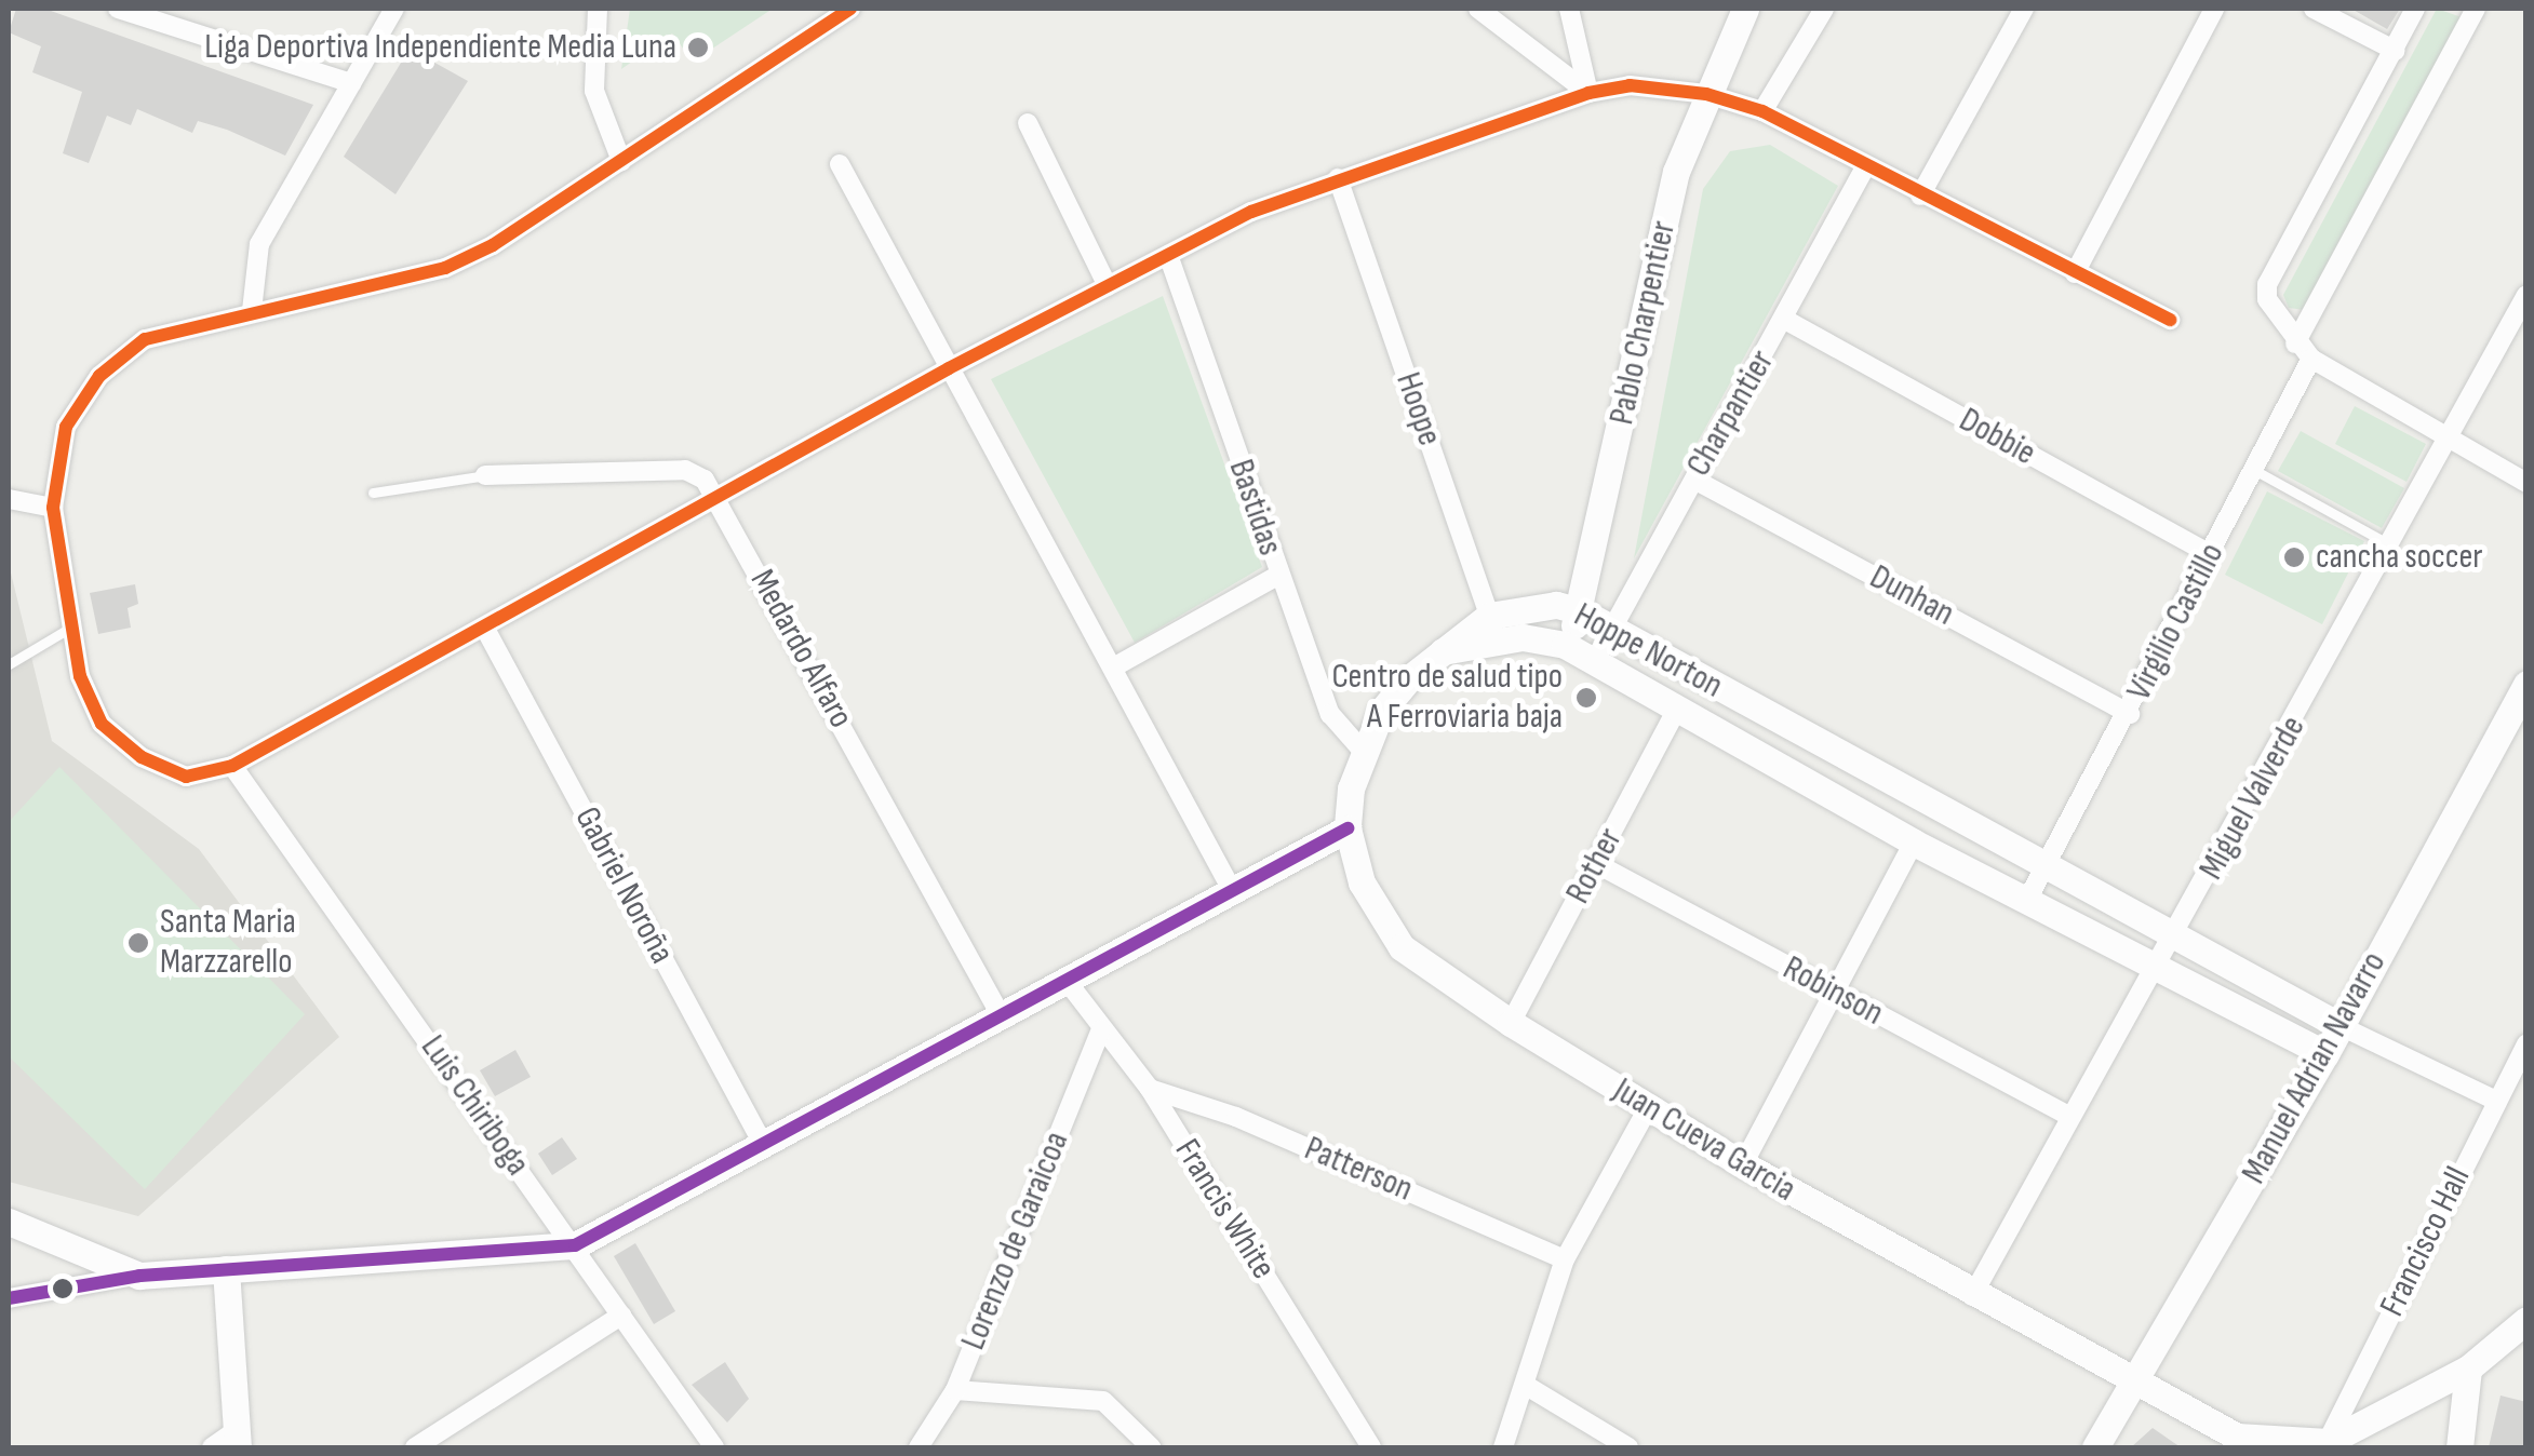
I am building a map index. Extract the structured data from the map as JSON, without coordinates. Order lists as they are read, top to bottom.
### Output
{
  "streets": {
    "street": [
      "Pablo Charpentier",
      "Hoope",
      "Charpantier",
      "Dobbie",
      "Bastidas",
      "Dunhan",
      "Virgilio Castillo",
      "Medardo Alfaro",
      "Hoppe Norton",
      "Miguel Valverde",
      "Rother",
      "Gabriel Noroña",
      "Robinson",
      "Manuel Adrian Navarro",
      "Luis Chiriboga",
      "Juan Cueva Garcia",
      "Patterson",
      "Francis White",
      "Lorenzo de Garaicoa",
      "Francisco Hall"
    ]
  },
  "crossings": [
    ["Pablo Charpentier", "Hoppe Norton"],
    ["Hoope", "Hoppe Norton"],
    ["Charpantier", "Dobbie"],
    ["Charpantier", "Dunhan"],
    ["Charpantier", "Hoppe Norton"],
    ["Dobbie", "Virgilio Castillo"],
    ["Bastidas", "Juan Cueva Garcia"],
    ["Dunhan", "Virgilio Castillo"],
    ["Virgilio Castillo", "Hoppe Norton"],
    ["Hoppe Norton", "Miguel Valverde"],
    ["Hoppe Norton", "Rother"],
    ["Hoppe Norton", "Manuel Adrian Navarro"],
    ["Hoppe Norton", "Juan Cueva Garcia"],
    ["Hoppe Norton", "Francisco Hall"],
    ["Miguel Valverde", "Robinson"],
    ["Miguel Valverde", "Juan Cueva Garcia"],
    ["Rother", "Robinson"],
    ["Rother", "Juan Cueva Garcia"],
    ["Manuel Adrian Navarro", "Juan Cueva Garcia"],
    ["Juan Cueva Garcia", "Francisco Hall"],
    ["Patterson", "Francis White"],
    ["Francis White", "Lorenzo de Garaicoa"]
  ],
  "places": [
    "Liga Deportiva Independiente Media Luna",
    "cancha soccer",
    "Centro de salud tipo A Ferroviaria baja",
    "Santa Maria Marzzarello"
  ]
}
